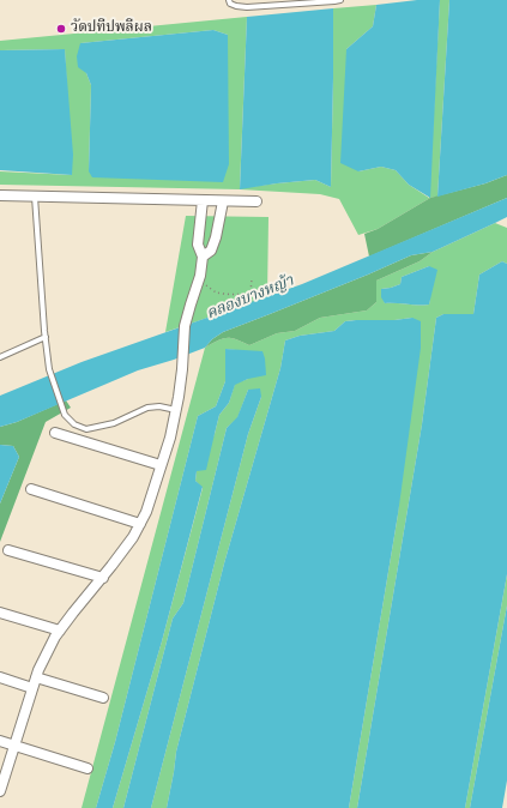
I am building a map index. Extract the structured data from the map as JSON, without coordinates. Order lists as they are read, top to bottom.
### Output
{
  "water": ["คลองบางหญ้า"],
  "places": ["วัดปทีปพลีผล"]
}
